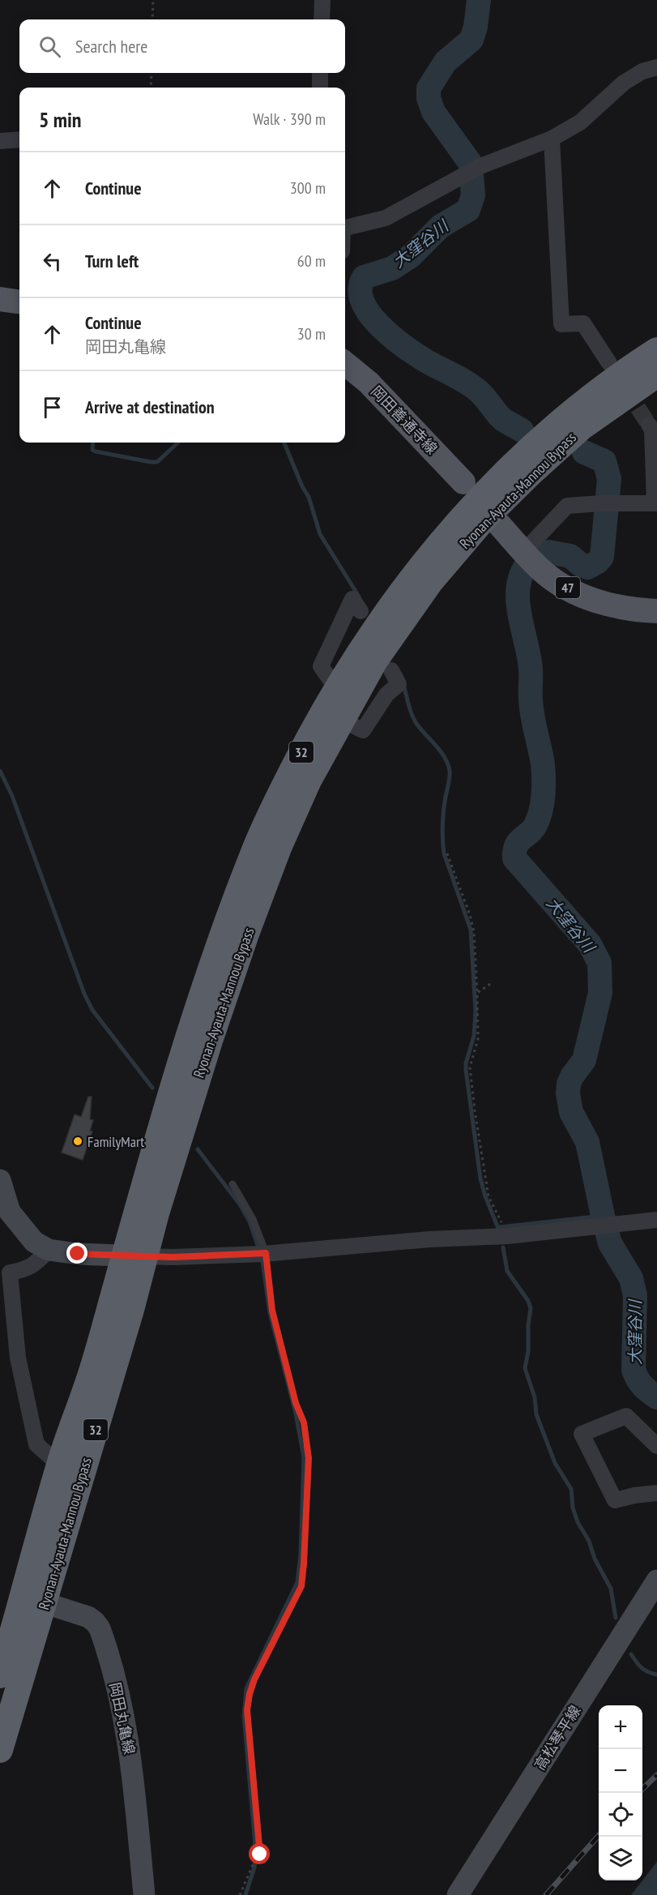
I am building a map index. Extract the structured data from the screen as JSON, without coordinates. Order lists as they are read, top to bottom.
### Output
{
  "streets": {
    "highway": ["Ryonan-Ayauta-Mannou Bypass", "32"],
    "main road": [
      "岡田善通寺線",
      "47",
      "岡田丸亀線",
      "高松琴平線"
    ]
  },
  "crossings": [
    ["Ryonan-Ayauta-Mannou Bypass", "岡田丸亀線"]
  ],
  "water": ["大窪谷川"],
  "places": ["FamilyMart"],
  "page": {
    "search": "Search here",
    "heading": ["5 min", "Walk · 390 m"],
    "list": [
      ["Continue", "300 m"],
      ["Turn left", "60 m"],
      ["Continue", "岡田丸亀線", "30 m"],
      "Arrive at destination"
    ],
    "map_buttons": ["+", "−"]
  }
}
